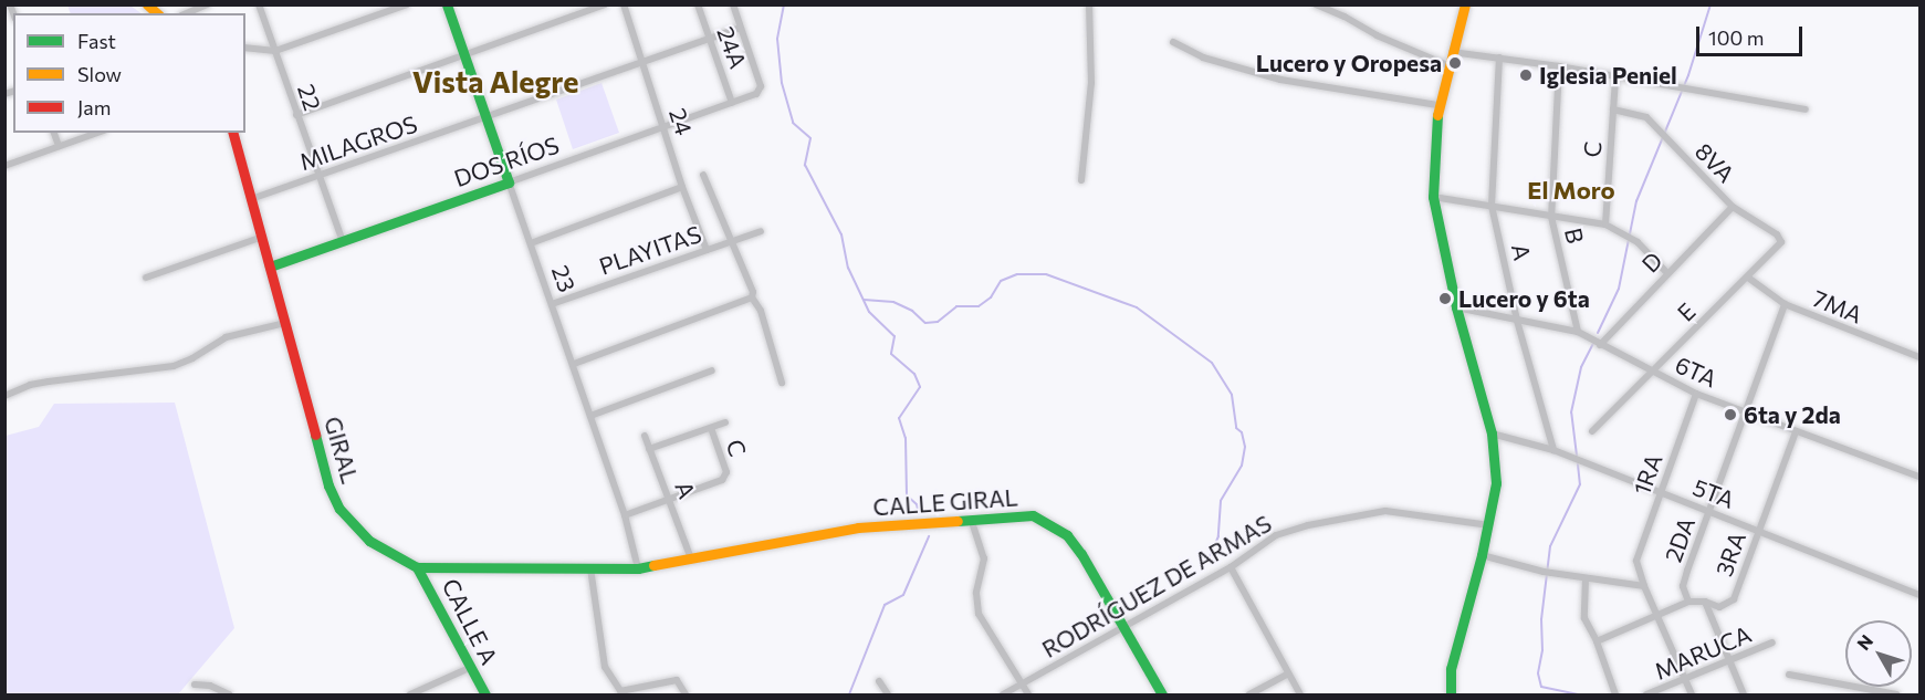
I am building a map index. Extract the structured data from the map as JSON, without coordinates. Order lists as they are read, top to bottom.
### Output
{
  "streets": {
    "street": [
      "24A",
      "22",
      "24",
      "MILAGROS",
      "C",
      "DOS RÍOS",
      "8VA",
      "B",
      "PLAYITAS",
      "A",
      "D",
      "23",
      "7MA",
      "E",
      "6TA",
      "GIRAL",
      "1RA",
      "5TA",
      "CALLE GIRAL",
      "2DA",
      "3RA",
      "RODRÍGUEZ DE ARMAS",
      "CALLE A",
      "MARUCA"
    ]
  },
  "crossings": [
    ["24A", "MILAGROS"],
    ["24A", "DOS RÍOS"],
    ["22", "MILAGROS"],
    ["22", "DOS RÍOS"],
    ["24", "MILAGROS"],
    ["24", "DOS RÍOS"],
    ["24", "PLAYITAS"],
    ["MILAGROS", "DOS RÍOS"],
    ["MILAGROS", "23"],
    ["MILAGROS", "GIRAL"],
    ["C", "8VA"],
    ["C", "A"],
    ["DOS RÍOS", "23"],
    ["DOS RÍOS", "GIRAL"],
    ["8VA", "D"],
    ["8VA", "E"],
    ["B", "6TA"],
    ["PLAYITAS", "23"],
    ["A", "6TA"],
    ["A", "5TA"],
    ["A", "CALLE GIRAL"],
    ["D", "6TA"],
    ["23", "GIRAL"],
    ["23", "CALLE GIRAL"],
    ["7MA", "E"],
    ["7MA", "2DA"],
    ["E", "6TA"],
    ["6TA", "1RA"],
    ["6TA", "2DA"],
    ["6TA", "3RA"],
    ["GIRAL", "CALLE GIRAL"],
    ["GIRAL", "CALLE A"],
    ["1RA", "5TA"],
    ["5TA", "2DA"],
    ["5TA", "3RA"],
    ["CALLE GIRAL", "RODRÍGUEZ DE ARMAS"]
  ],
  "districts": ["Vista Alegre", "El Moro"],
  "places": [
    "Lucero y Oropesa",
    "Iglesia Peniel",
    "Lucero y 6ta",
    "6ta y 2da"
  ],
  "legend": ["Fast", "Slow", "Jam"],
  "scale_bar": "100 m",
  "north": "top left"
}
